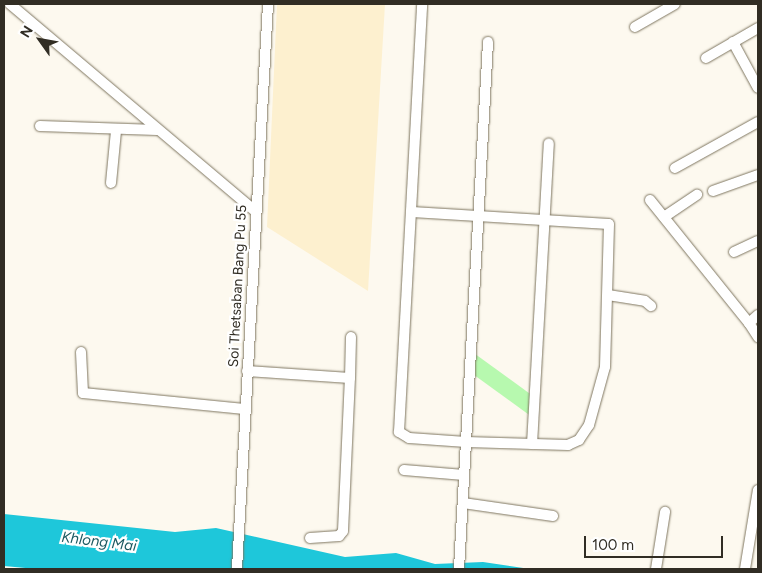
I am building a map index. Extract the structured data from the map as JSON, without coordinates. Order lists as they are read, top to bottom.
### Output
{
  "streets": {
    "street": ["Soi Thetsaban Bang Pu 55"]
  },
  "water": ["Khlong Mai"],
  "scale_bar": "100 m",
  "north": "top left"
}
